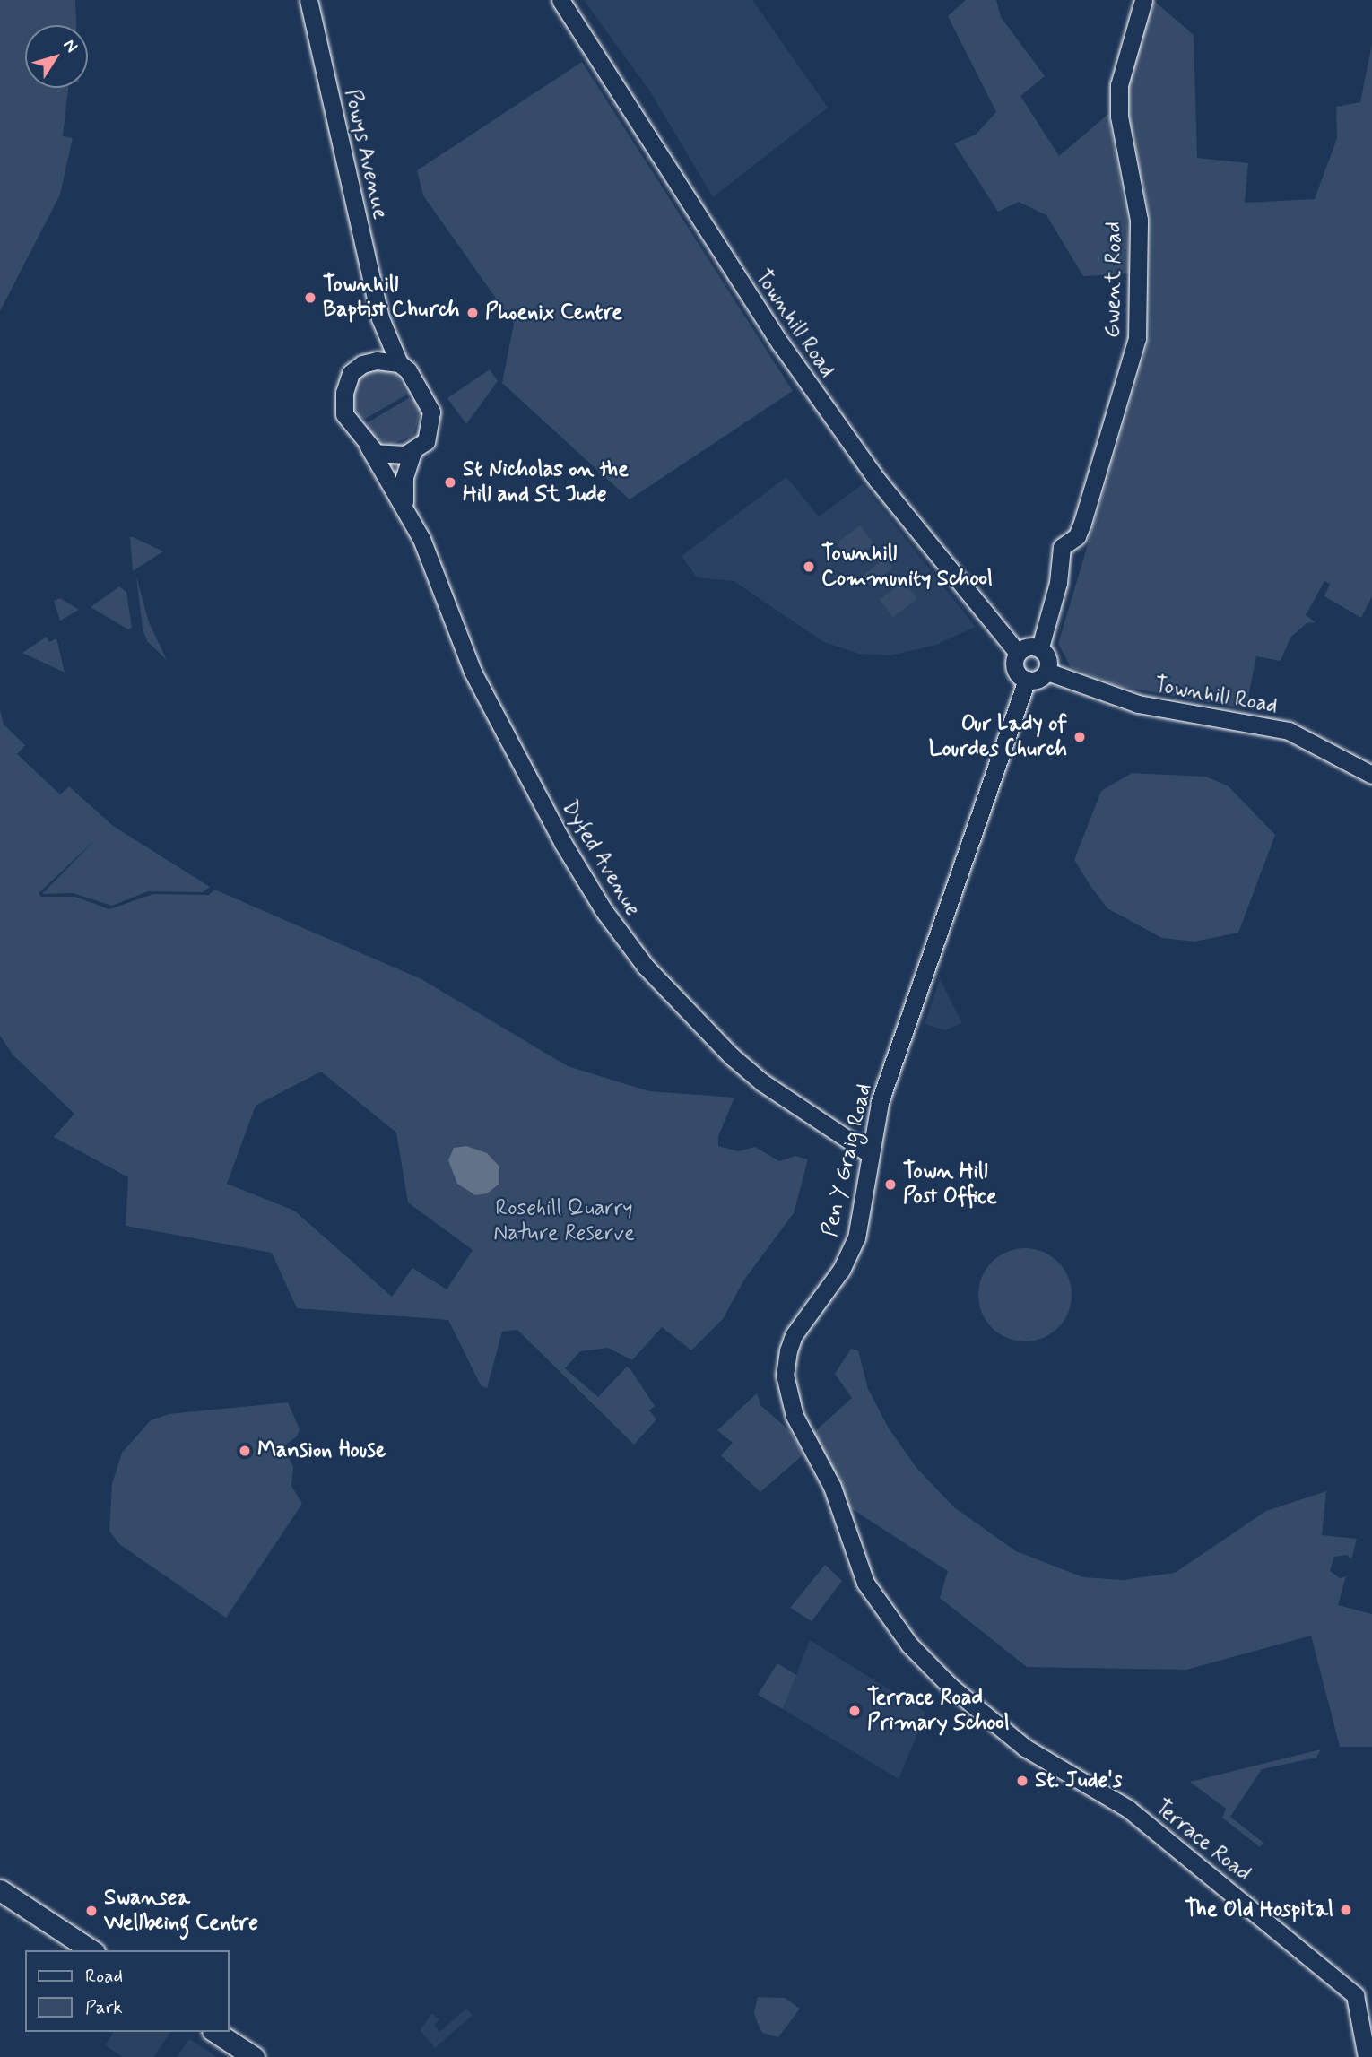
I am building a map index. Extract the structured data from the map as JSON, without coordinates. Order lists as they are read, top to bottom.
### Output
{
  "streets": {
    "street": [
      "Powys Avenue",
      "Gwent Road",
      "Townhill Road",
      "Dyfed Avenue",
      "Pen Y Graig Road",
      "Terrace Road"
    ]
  },
  "crossings": [
    ["Powys Avenue", "Dyfed Avenue"],
    ["Gwent Road", "Townhill Road"],
    ["Gwent Road", "Pen Y Graig Road"],
    ["Townhill Road", "Pen Y Graig Road"],
    ["Dyfed Avenue", "Pen Y Graig Road"],
    ["Pen Y Graig Road", "Terrace Road"]
  ],
  "parks": ["Rosehill Quarry Nature Reserve"],
  "places": [
    "Townhill Baptist Church",
    "Phoenix Centre",
    "St Nicholas on the Hill and St Jude",
    "Townhill Community School",
    "Our Lady of Lourdes Church",
    "Town Hill Post Office",
    "Mansion House",
    "Terrace Road Primary School",
    "St. Jude's",
    "The Old Hospital",
    "Swansea Wellbeing Centre"
  ],
  "legend": ["Road", "Park"],
  "north": "top right"
}
